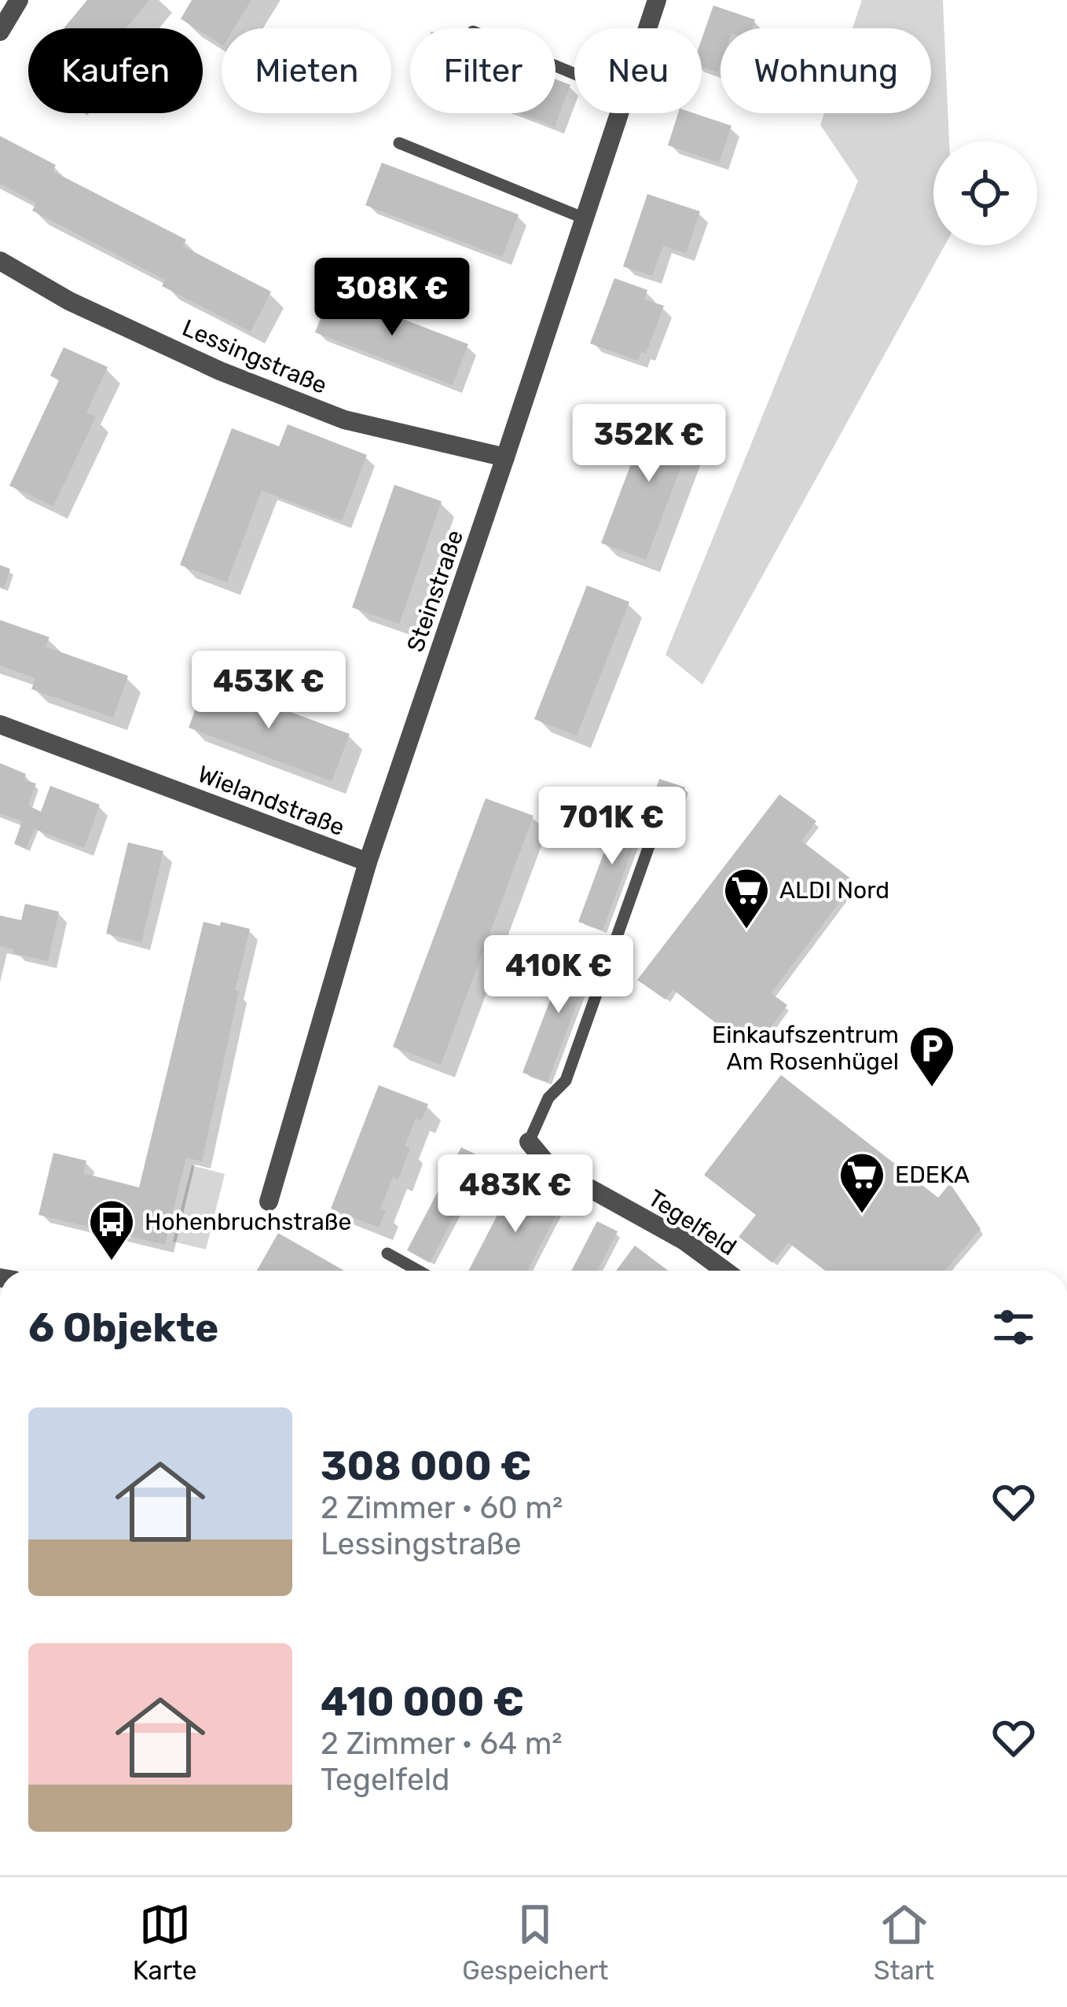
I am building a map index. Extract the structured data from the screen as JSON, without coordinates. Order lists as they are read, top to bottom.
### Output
{
  "streets": {
    "street": [
      "Lessingstraße",
      "Steinstraße",
      "Wielandstraße",
      "Tegelfeld"
    ]
  },
  "crossings": [
    ["Lessingstraße", "Steinstraße"],
    ["Steinstraße", "Wielandstraße"]
  ],
  "places": {
    "supermarket": ["ALDI Nord", "EDEKA"],
    "parking": ["Einkaufszentrum Am Rosenhügel"],
    "bus stop": ["Hohenbruchstraße"]
  },
  "page": {
    "chip": [
      "Kaufen",
      "Mieten",
      "Filter",
      "Neu",
      "Wohnung"
    ],
    "price": [
      "308K €",
      "352K €",
      "453K €",
      "701K €",
      "410K €",
      "483K €"
    ],
    "heading": "6 Objekte",
    "list": [
      {
        "name": "308 000 €",
        "note": "2 Zimmer · 60 m² · Lessingstraße"
      },
      {
        "name": "410 000 €",
        "note": "2 Zimmer · 64 m² · Tegelfeld"
      }
    ],
    "tabs": ["Karte", "Gespeichert", "Start"]
  }
}
